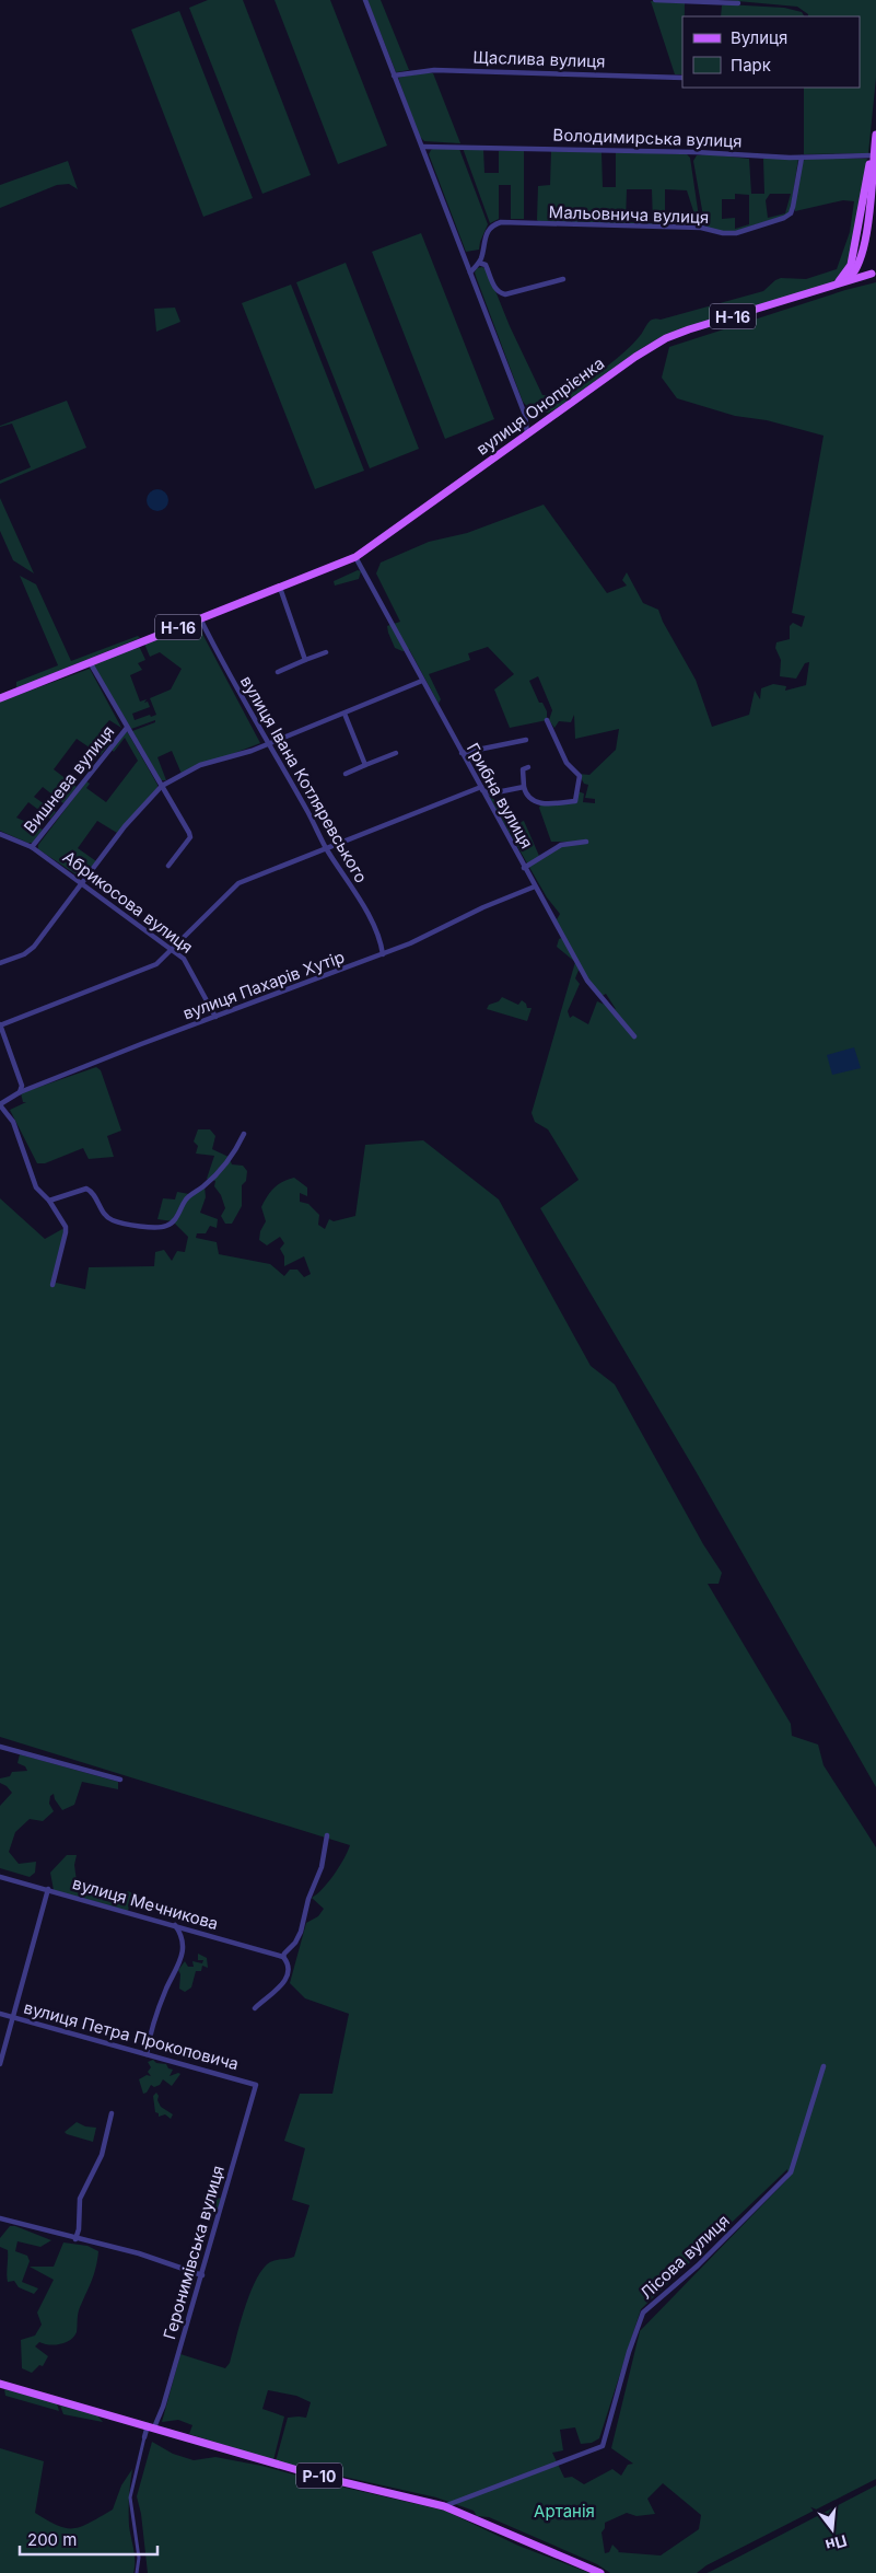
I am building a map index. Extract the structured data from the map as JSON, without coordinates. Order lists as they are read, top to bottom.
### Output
{
  "streets": {
    "main road": ["Н-16", "вулиця Онопрієнка", "Р-10"],
    "street": [
      "Щаслива вулиця",
      "Володимирська вулиця",
      "Мальовнича вулиця",
      "Вишнева вулиця",
      "вулиця Івана Котляревського",
      "Грибна вулиця",
      "Абрикосова вулиця",
      "вулиця Пахарів Хутір",
      "вулиця Мечникова",
      "вулиця Петра Прокоповича",
      "Геронимівська вулиця",
      "Лісова вулиця"
    ]
  },
  "crossings": [
    ["Володимирська вулиця", "Мальовнича вулиця"],
    ["Володимирська вулиця", "Н-16"],
    ["Н-16", "вулиця Онопрієнка"],
    ["вулиця Онопрієнка", "Вишнева вулиця"],
    ["вулиця Онопрієнка", "вулиця Івана Котляревського"],
    ["вулиця Онопрієнка", "Грибна вулиця"],
    ["Вишнева вулиця", "Абрикосова вулиця"],
    ["вулиця Івана Котляревського", "вулиця Пахарів Хутір"],
    ["Грибна вулиця", "вулиця Пахарів Хутір"],
    ["Абрикосова вулиця", "вулиця Пахарів Хутір"],
    ["вулиця Петра Прокоповича", "Геронимівська вулиця"],
    ["Геронимівська вулиця", "Р-10"],
    ["Лісова вулиця", "Р-10"]
  ],
  "parks": ["Артанія"],
  "legend": ["Вулиця", "Парк"],
  "scale_bar": "200 m",
  "north": "bottom"
}
